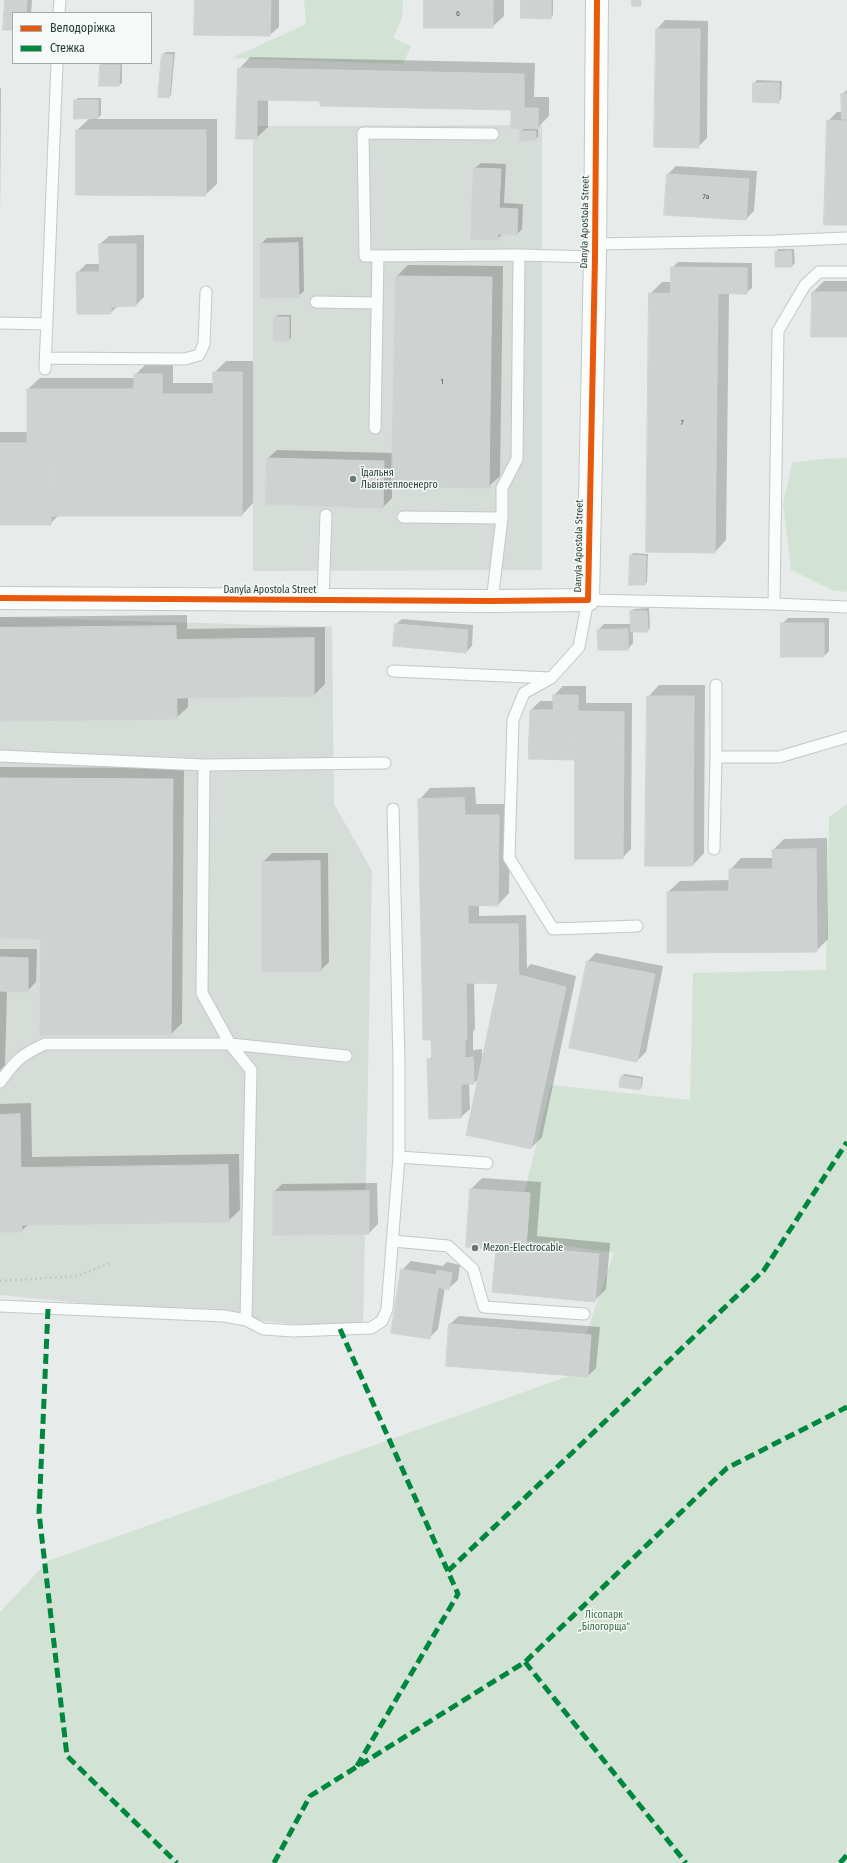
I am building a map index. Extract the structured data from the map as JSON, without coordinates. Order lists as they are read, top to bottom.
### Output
{
  "streets": {
    "street": ["Danyla Apostola Street"]
  },
  "parks": ["Лісопарк „Білогорща“"],
  "places": ["Їдальня Львівтеплоенерго", "Mezon-Electrocable"],
  "house_numbers": [
    "6",
    "7а",
    "1",
    "7"
  ],
  "legend": ["Велодоріжка", "Стежка"]
}
